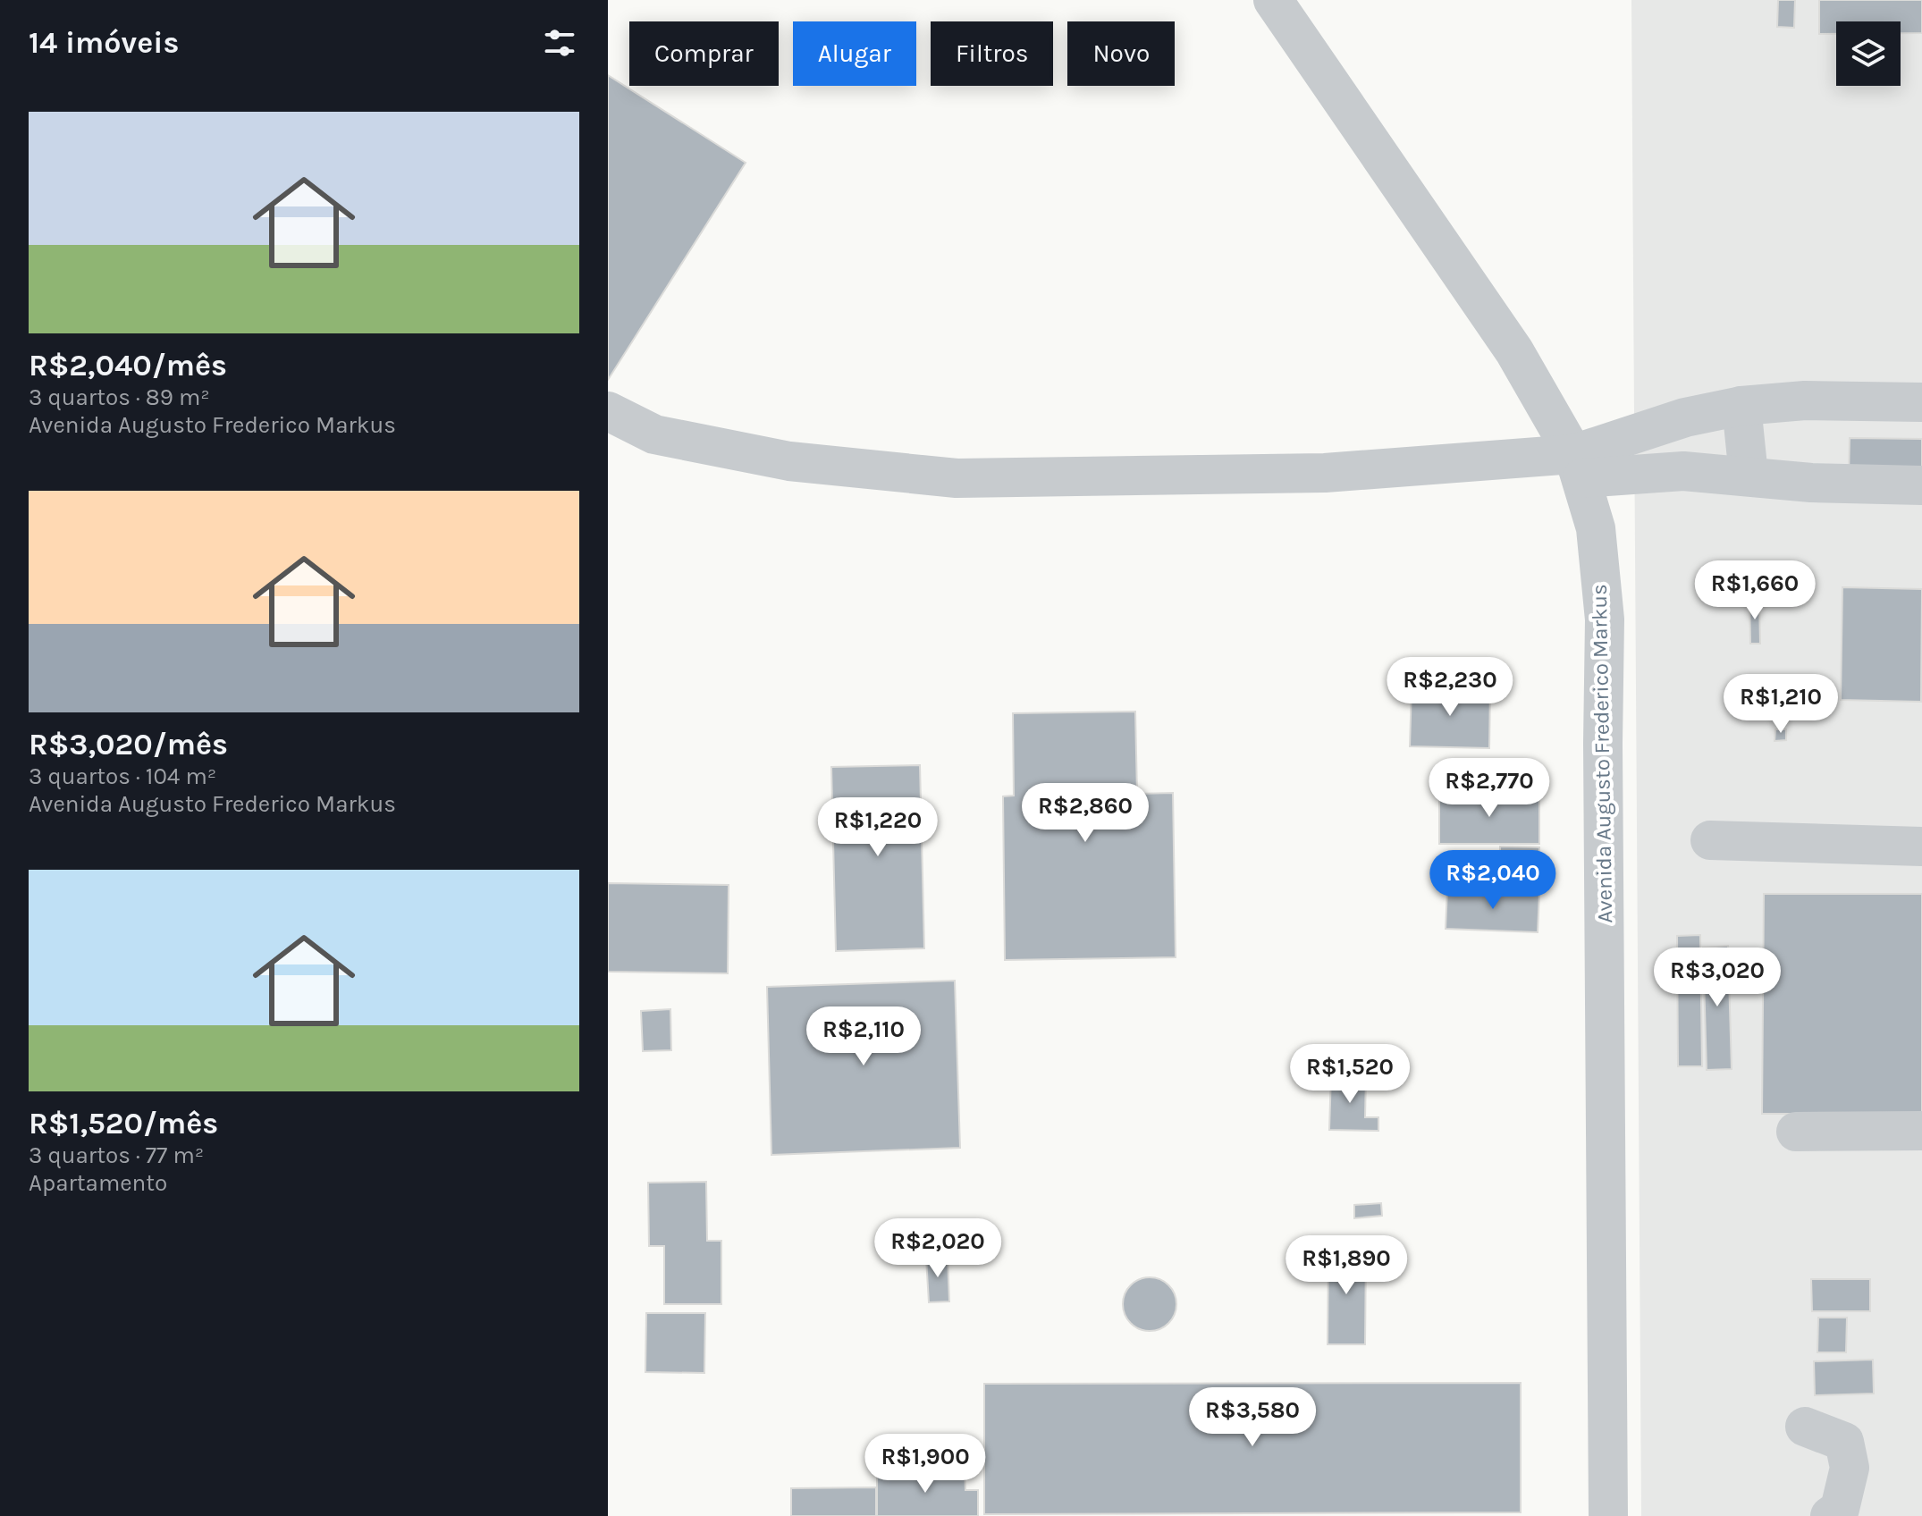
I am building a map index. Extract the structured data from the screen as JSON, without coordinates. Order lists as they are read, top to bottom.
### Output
{
  "streets": {
    "street": ["Avenida Augusto Frederico Markus"]
  },
  "page": {
    "heading": "14 imóveis",
    "chip": [
      "Comprar",
      "Alugar",
      "Filtros",
      "Novo"
    ],
    "list": [
      {
        "name": "R$2,040/mês",
        "note": "3 quartos · 89 m² · Avenida Augusto Frederico Markus"
      },
      {
        "name": "R$3,020/mês",
        "note": "3 quartos · 104 m² · Avenida Augusto Frederico Markus"
      },
      {
        "name": "R$1,520/mês",
        "note": "3 quartos · 77 m² · Apartamento"
      }
    ],
    "price": [
      "R$1,660",
      "R$2,230",
      "R$1,210",
      "R$2,770",
      "R$2,860",
      "R$1,220",
      "R$2,040",
      "R$3,020",
      "R$2,110",
      "R$1,520",
      "R$2,020",
      "R$1,890",
      "R$3,580",
      "R$1,900"
    ]
  }
}
